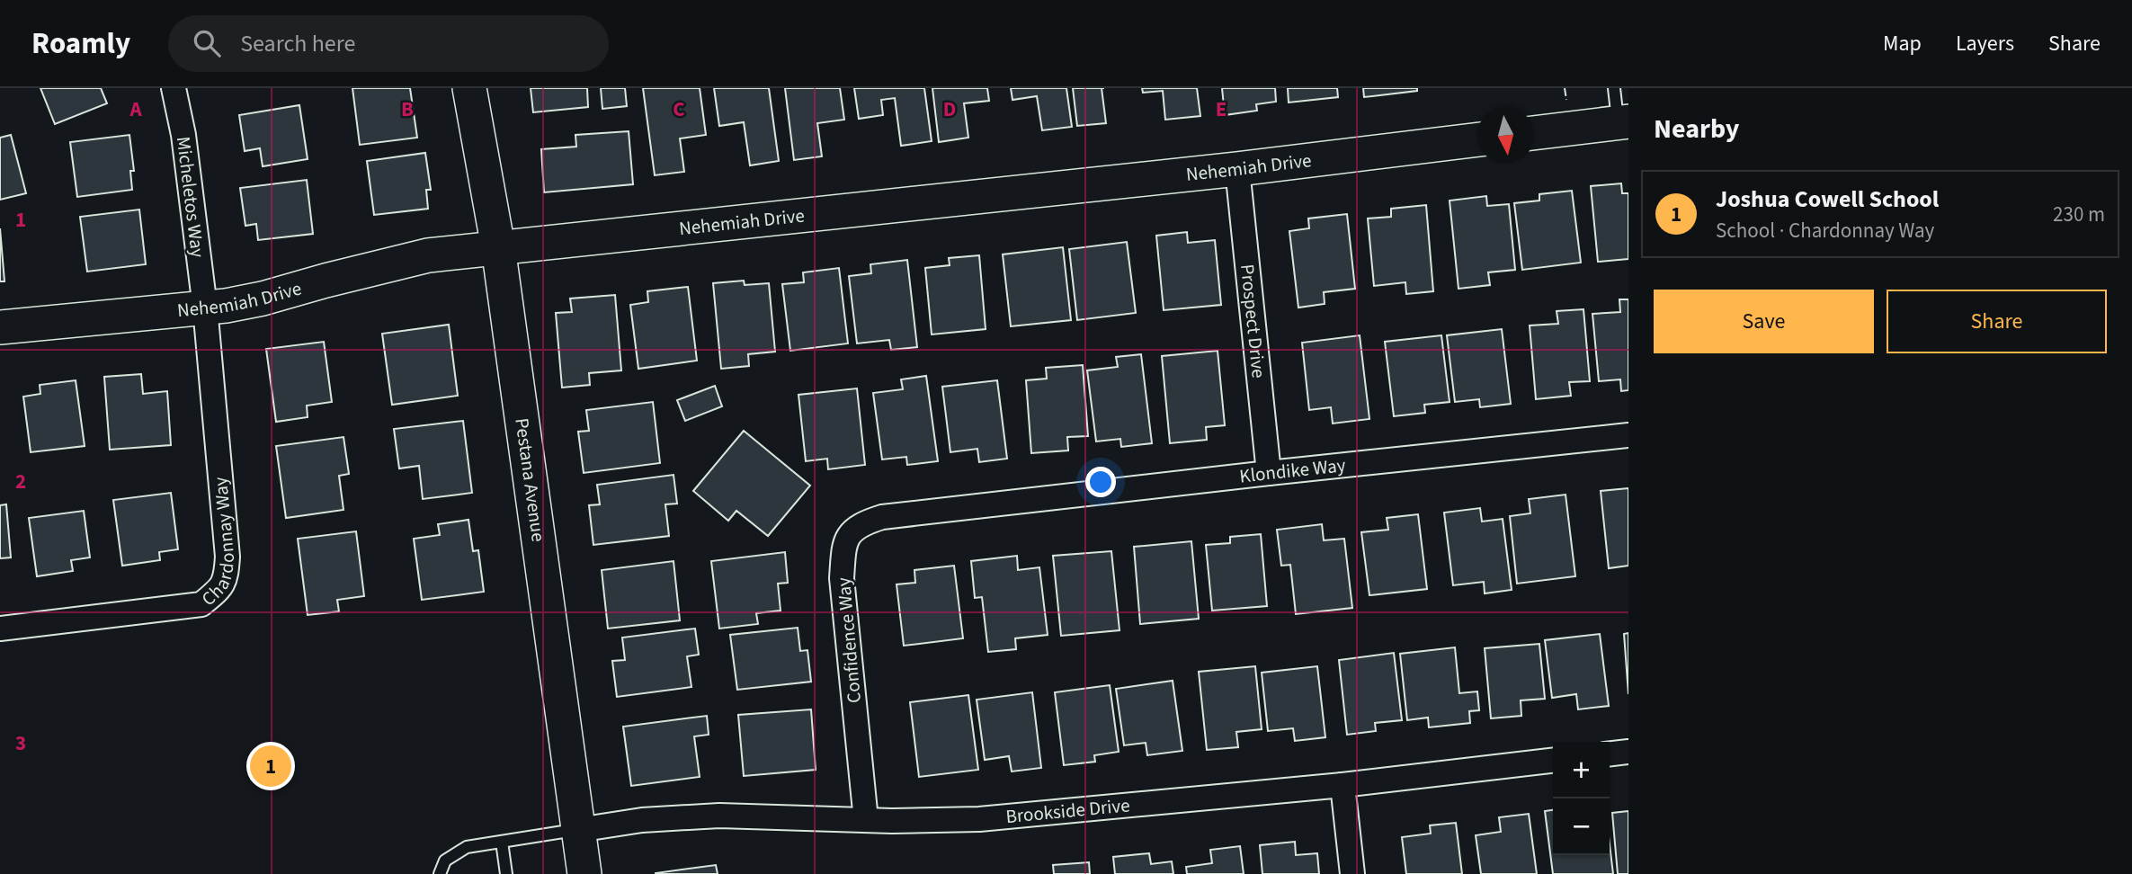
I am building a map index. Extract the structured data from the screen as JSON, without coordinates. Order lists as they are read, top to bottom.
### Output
{
  "streets": {
    "street": [
      "Nehemiah Drive",
      "Micheletos Way",
      "Prospect Drive",
      "Klondike Way",
      "Pestana Avenue",
      "Chardonnay Way",
      "Confidence Way",
      "Brookside Drive"
    ]
  },
  "crossings": [
    ["Nehemiah Drive", "Micheletos Way"],
    ["Nehemiah Drive", "Prospect Drive"],
    ["Nehemiah Drive", "Pestana Avenue"],
    ["Nehemiah Drive", "Chardonnay Way"],
    ["Micheletos Way", "Chardonnay Way"],
    ["Prospect Drive", "Klondike Way"],
    ["Klondike Way", "Confidence Way"],
    ["Pestana Avenue", "Brookside Drive"],
    ["Confidence Way", "Brookside Drive"]
  ],
  "north": "bottom",
  "page": {
    "header": "Roamly",
    "search": "Search here",
    "nav": ["Map", "Layers", "Share"],
    "heading": "Nearby",
    "list": [
      {
        "mark": "1",
        "name": "Joshua Cowell School",
        "note": "School · Chardonnay Way",
        "value": "230 m"
      }
    ],
    "buttons": ["Save", "Share"],
    "map_buttons": ["+", "−"],
    "pins": "1"
  },
  "grid": {
    "columns": [
      "A",
      "B",
      "C",
      "D",
      "E"
    ],
    "rows": ["1", "2", "3"]
  }
}
